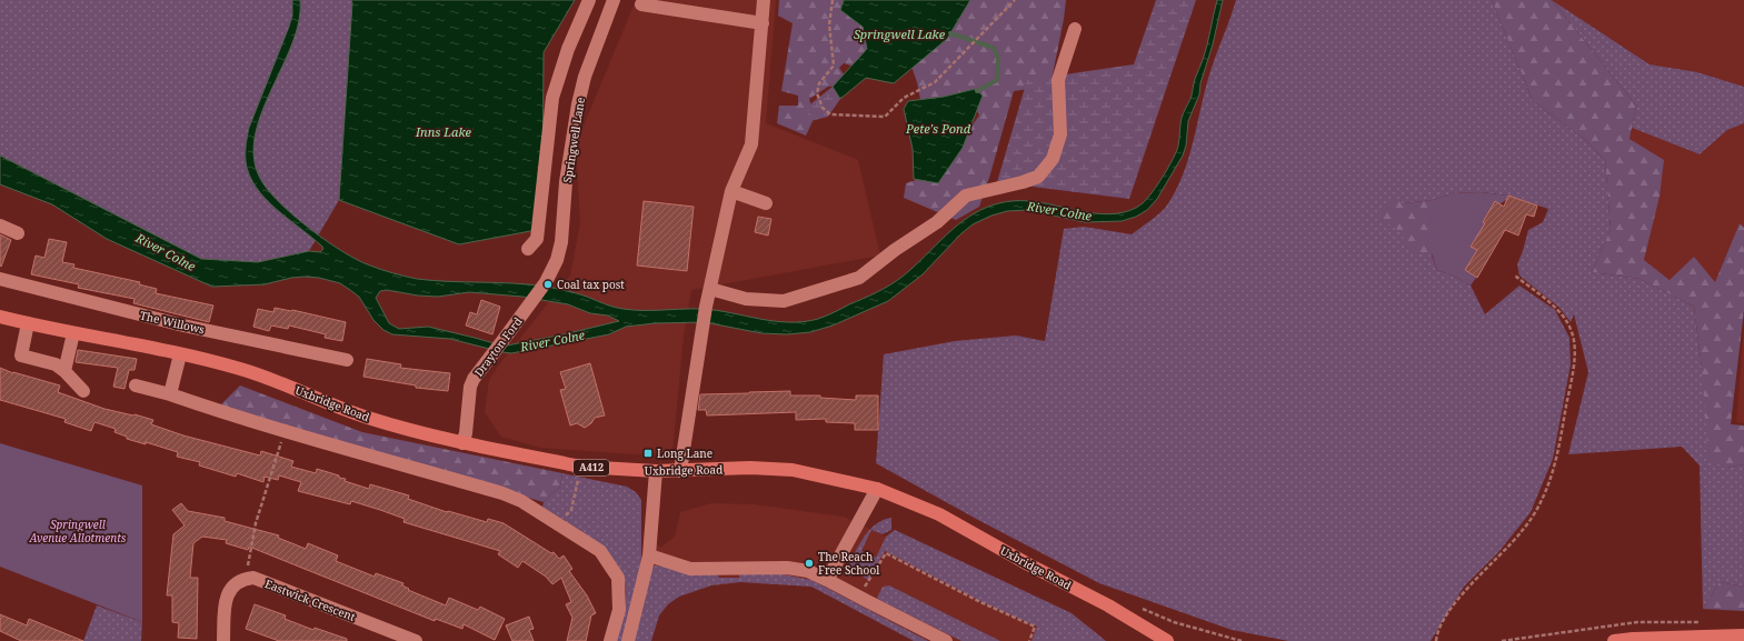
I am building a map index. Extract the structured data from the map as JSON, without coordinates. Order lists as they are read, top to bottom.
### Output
{
  "streets": {
    "main road": ["Uxbridge Road", "A412"],
    "street": [
      "Springwell Lane",
      "The Willows",
      "Drayton Ford",
      "Eastwick Crescent"
    ]
  },
  "crossings": [
    ["Springwell Lane", "Drayton Ford"],
    ["Drayton Ford", "Uxbridge Road"]
  ],
  "water": [
    "Springwell Lake",
    "Pete's Pond",
    "Inns Lake",
    "River Colne"
  ],
  "parks": ["Springwell Avenue Allotments"],
  "places": {
    "other": ["Coal tax post", "The Reach Free School"],
    "transit": ["Long Lane"]
  }
}
